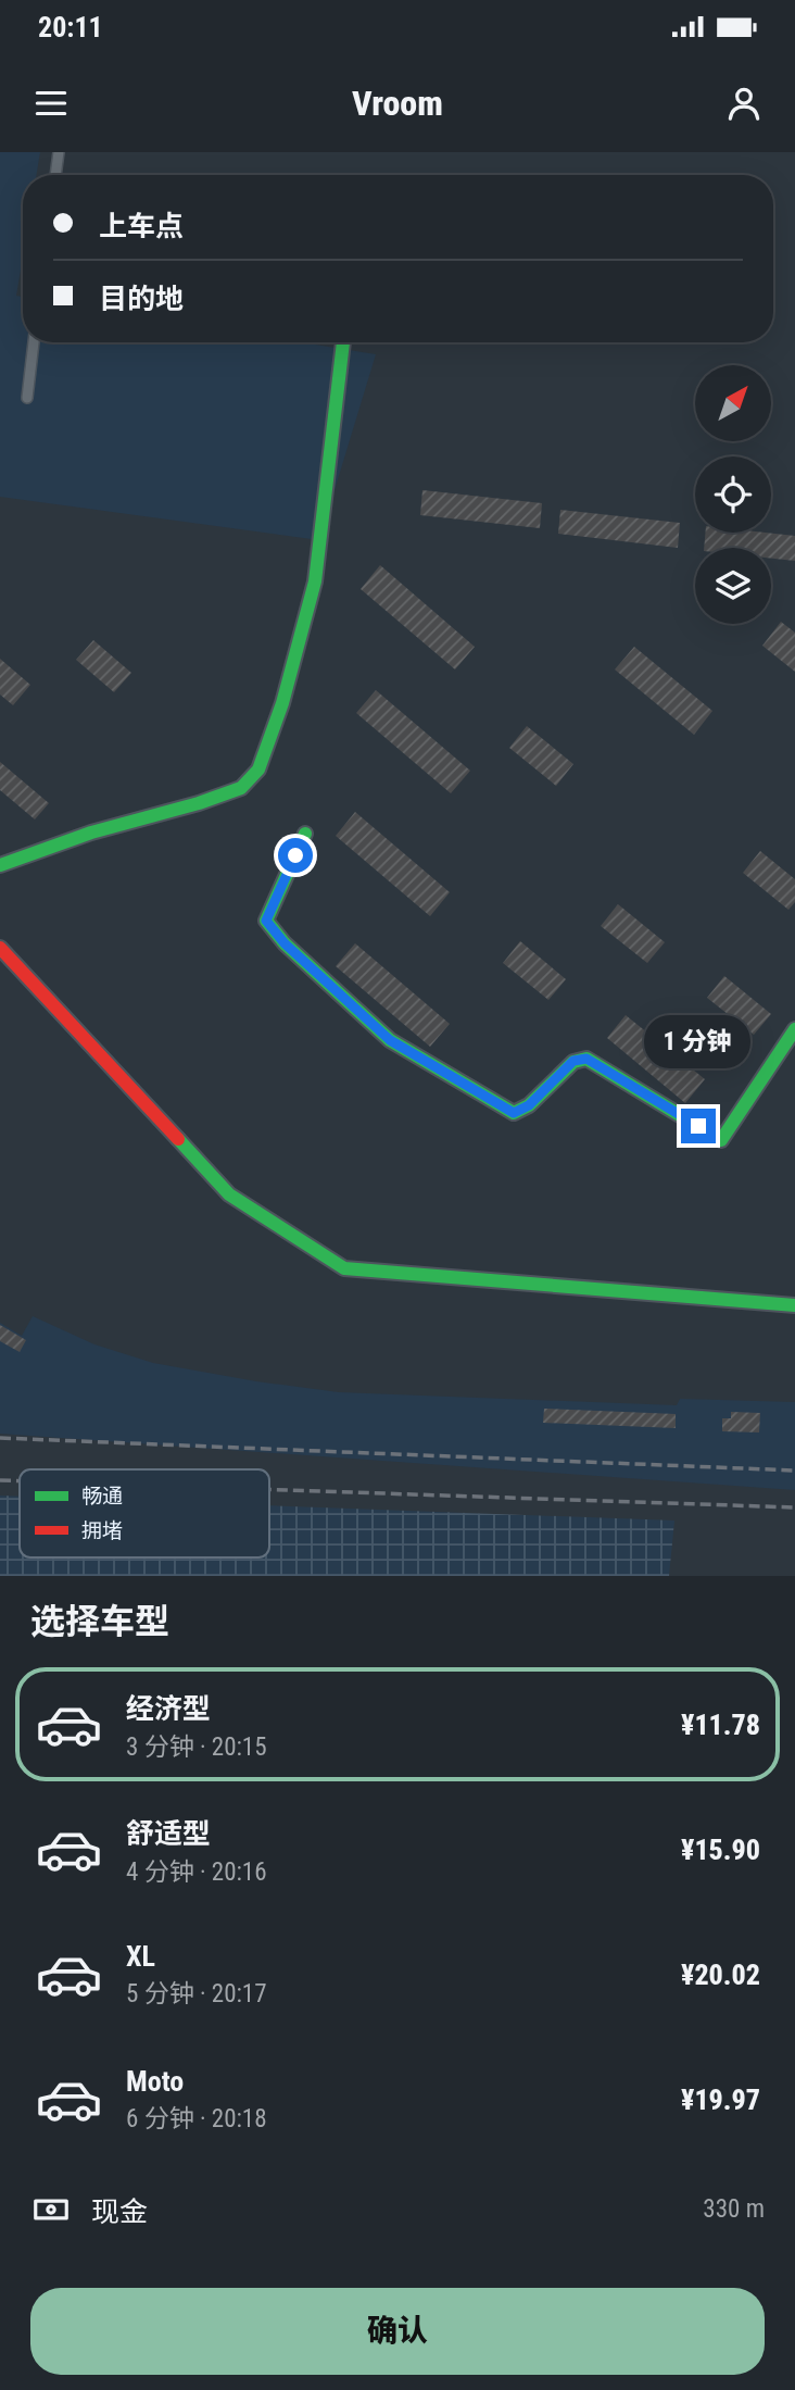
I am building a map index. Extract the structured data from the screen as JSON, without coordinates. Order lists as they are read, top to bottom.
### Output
{
  "legend": ["畅通", "拥堵"],
  "north": "top right",
  "page": {
    "status": "20:11",
    "header": "Vroom",
    "banner": ["上车点", "目的地"],
    "bubble": "1 分钟",
    "heading": "选择车型",
    "list": [
      {
        "name": "经济型",
        "note": "3 分钟 · 20:15",
        "value": "¥11.78"
      },
      {
        "name": "舒适型",
        "note": "4 分钟 · 20:16",
        "value": "¥15.90"
      },
      {
        "name": "XL",
        "note": "5 分钟 · 20:17",
        "value": "¥20.02"
      },
      {
        "name": "Moto",
        "note": "6 分钟 · 20:18",
        "value": "¥19.97"
      }
    ],
    "pay": ["现金", "330 m"],
    "buttons": "确认"
  }
}
